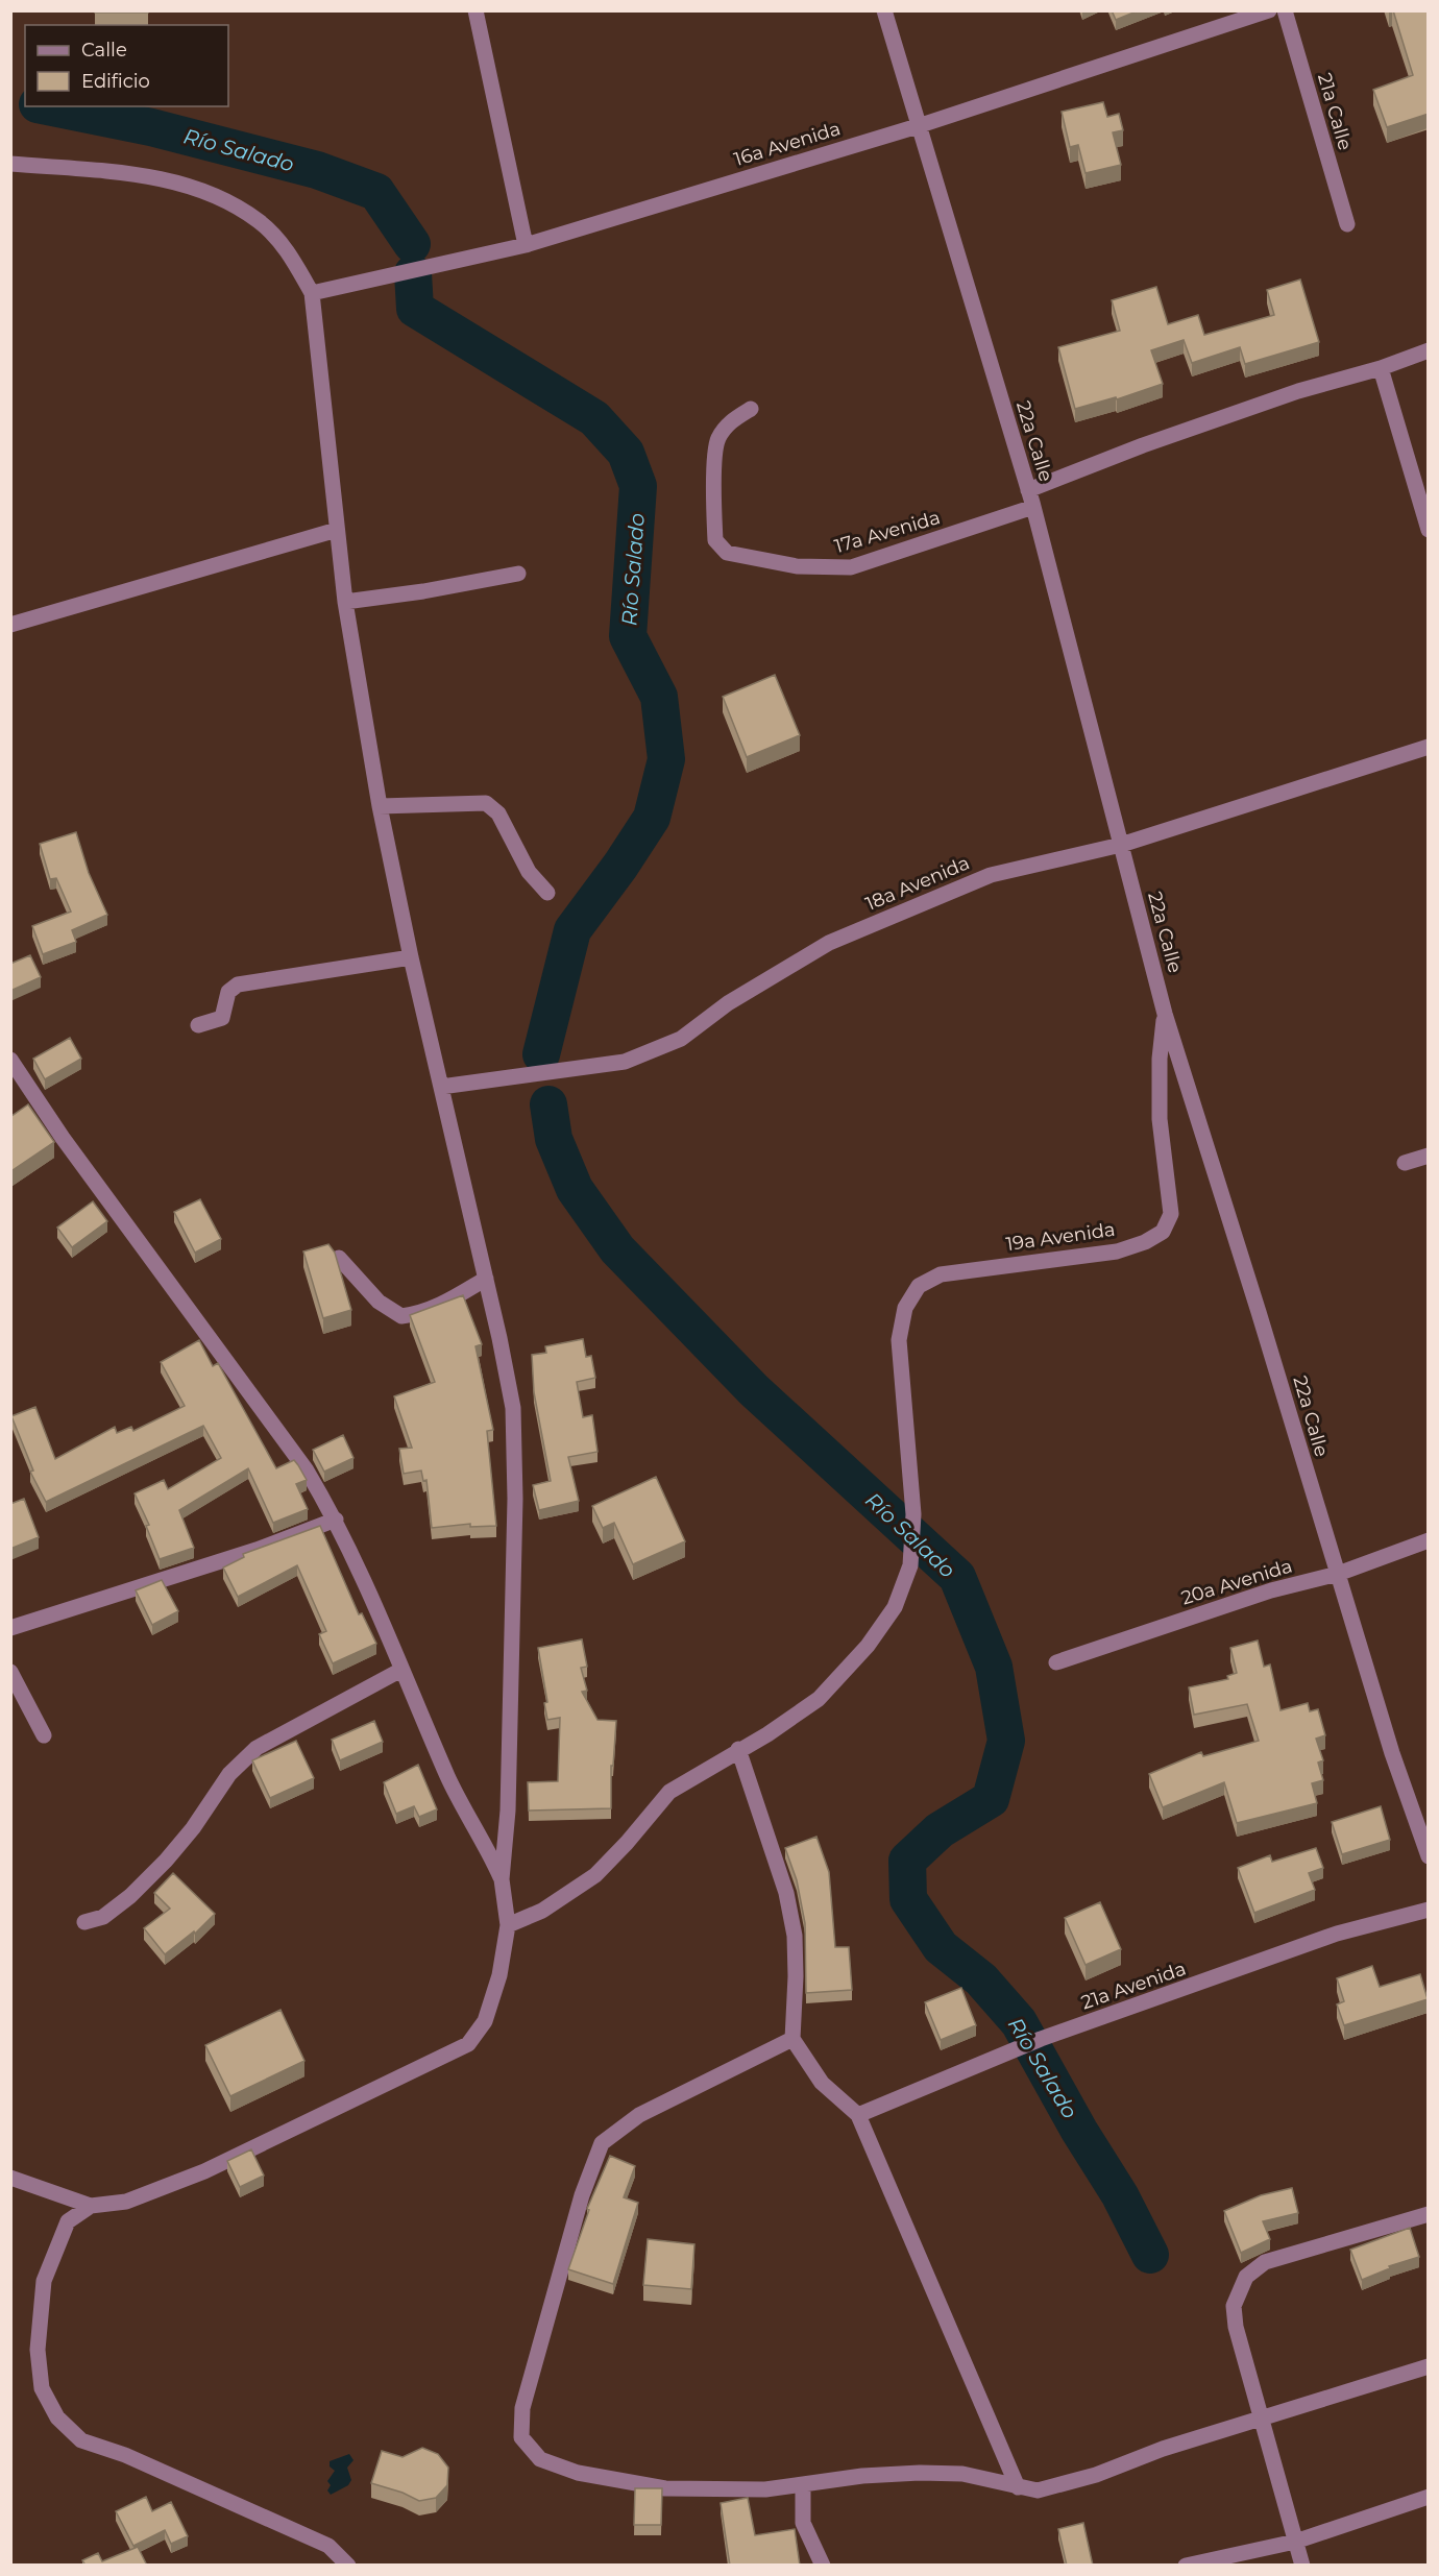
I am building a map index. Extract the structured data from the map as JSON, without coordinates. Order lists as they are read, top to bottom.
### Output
{
  "streets": {
    "street": [
      "21a Calle",
      "16a Avenida",
      "22a Calle",
      "17a Avenida",
      "18a Avenida",
      "19a Avenida",
      "20a Avenida",
      "21a Avenida"
    ]
  },
  "crossings": [
    ["16a Avenida", "22a Calle"],
    ["22a Calle", "17a Avenida"],
    ["22a Calle", "18a Avenida"],
    ["22a Calle", "19a Avenida"],
    ["22a Calle", "20a Avenida"]
  ],
  "water": ["Río Salado"],
  "legend": ["Calle", "Edificio"]
}
